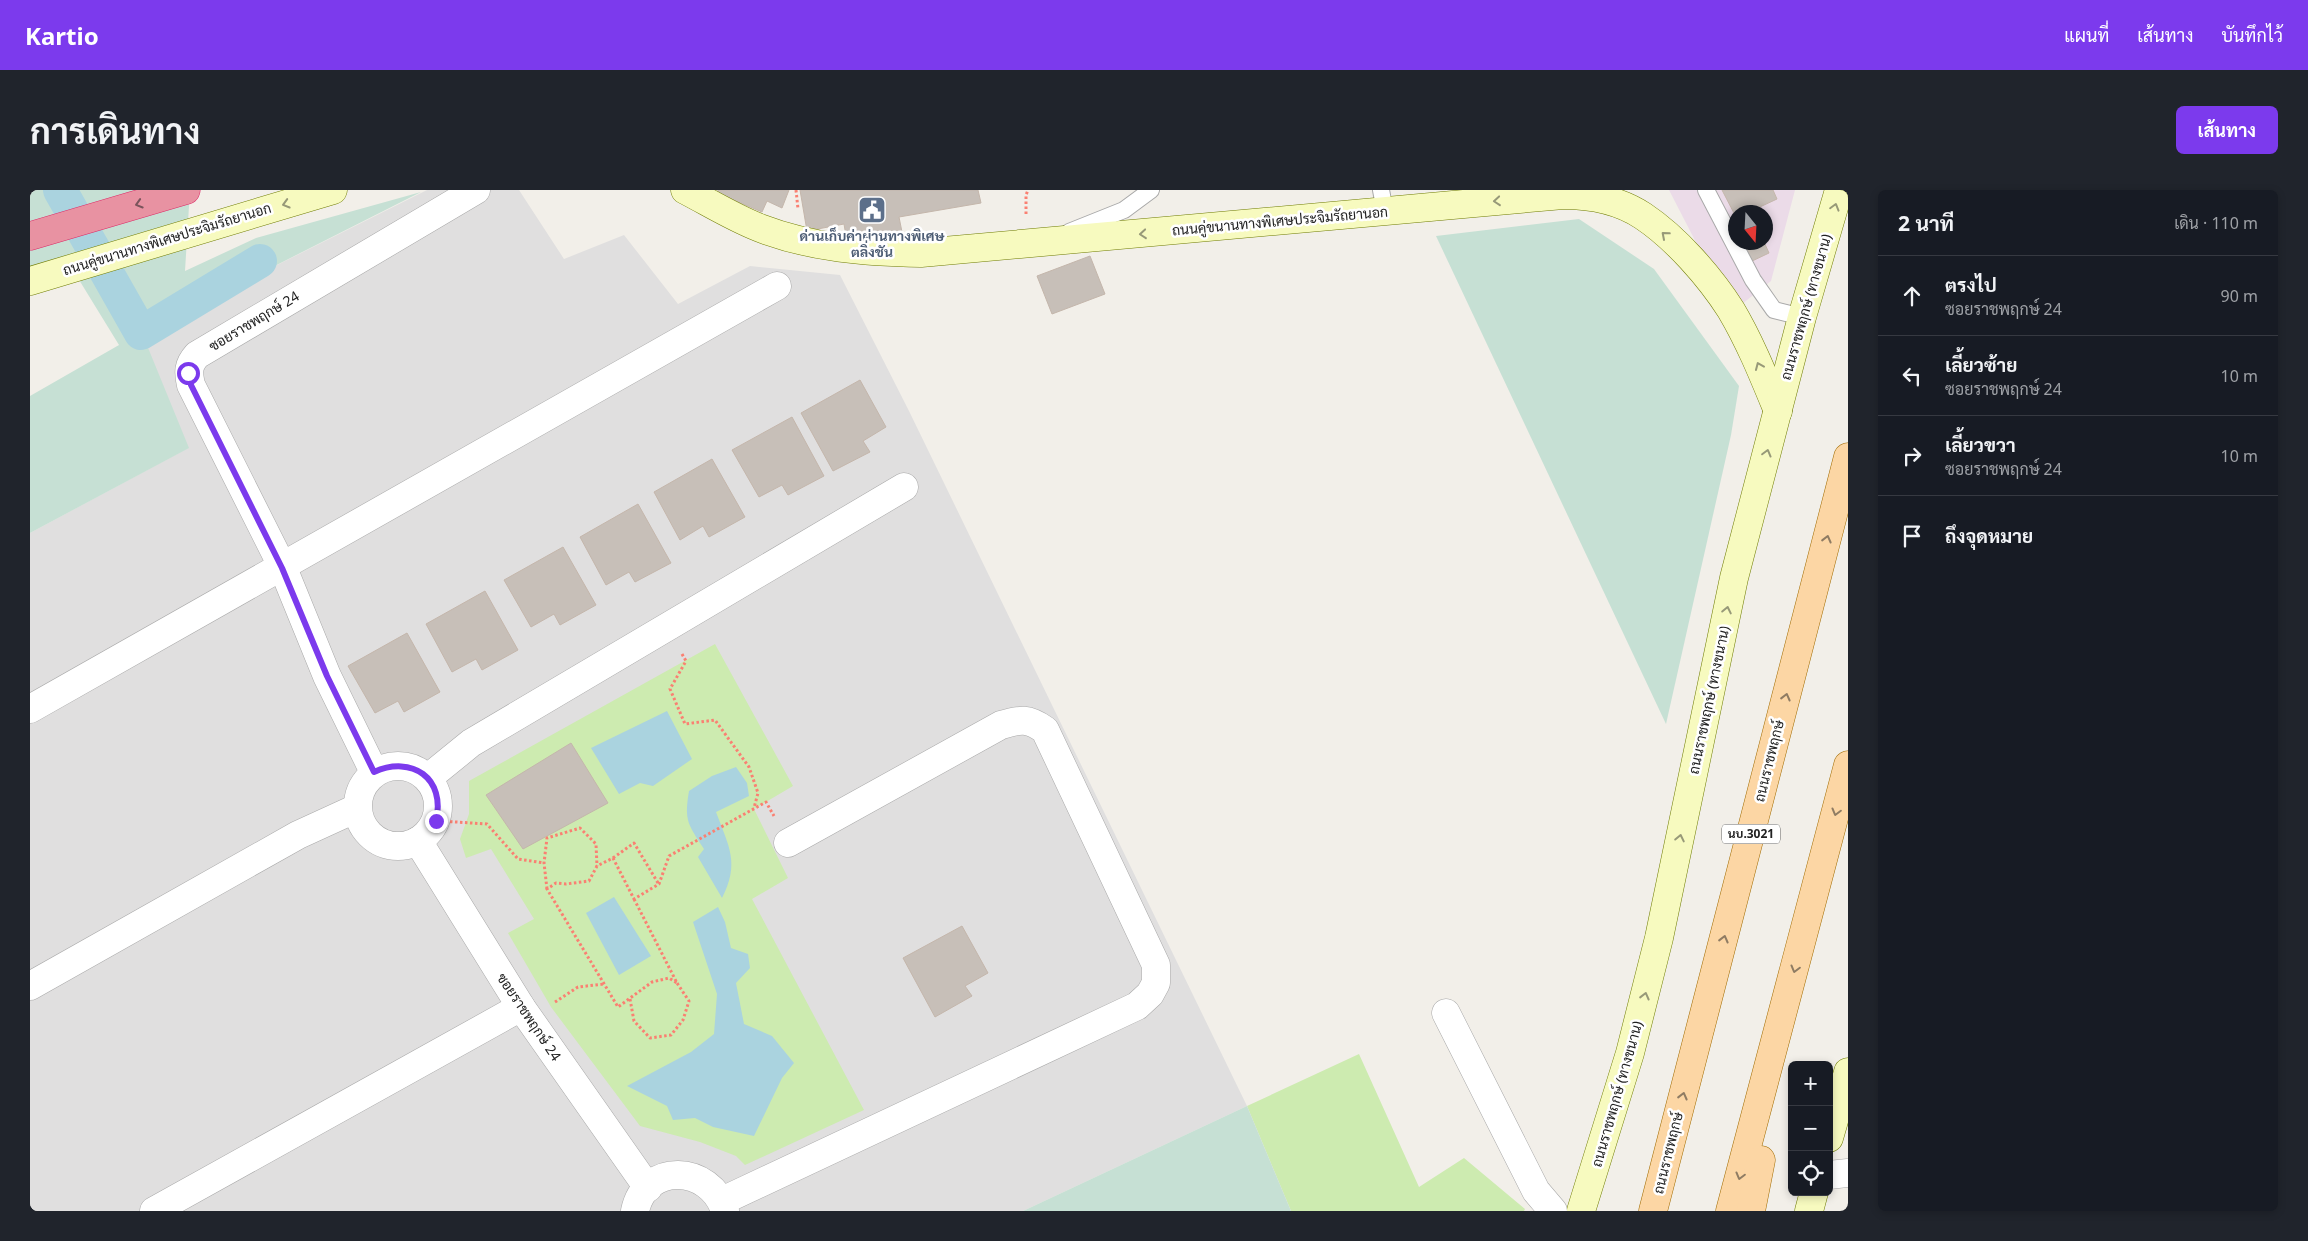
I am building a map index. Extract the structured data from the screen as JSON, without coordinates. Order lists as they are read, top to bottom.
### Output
{
  "streets": {
    "main road": [
      "ถนนคู่ขนานทางพิเศษประจิมรัถยานอก",
      "ถนนราชพฤกษ์ (ทางขนาน)",
      "ถนนราชพฤกษ์",
      "นบ.3021"
    ],
    "street": ["ซอยราชพฤกษ์ 24"]
  },
  "crossings": [
    ["ถนนคู่ขนานทางพิเศษประจิมรัถยานอก", "ถนนราชพฤกษ์ (ทางขนาน)"]
  ],
  "one_way": ["ถนนคู่ขนานทางพิเศษประจิมรัถยานอก"],
  "places": {
    "public building": ["ด่านเก็บค่าผ่านทางพิเศษ ตลิ่งชัน"]
  },
  "north": "bottom",
  "page": {
    "header": "Kartio",
    "nav": ["แผนที่", "เส้นทาง", "บันทึกไว้"],
    "buttons": "เส้นทาง",
    "title": "การเดินทาง",
    "heading": ["2 นาที", "เดิน · 110 m"],
    "list": [
      ["ตรงไป", "ซอยราชพฤกษ์ 24", "90 m"],
      ["เลี้ยวซ้าย", "ซอยราชพฤกษ์ 24", "10 m"],
      ["เลี้ยวขวา", "ซอยราชพฤกษ์ 24", "10 m"],
      "ถึงจุดหมาย"
    ],
    "map_buttons": ["+", "−"]
  }
}
